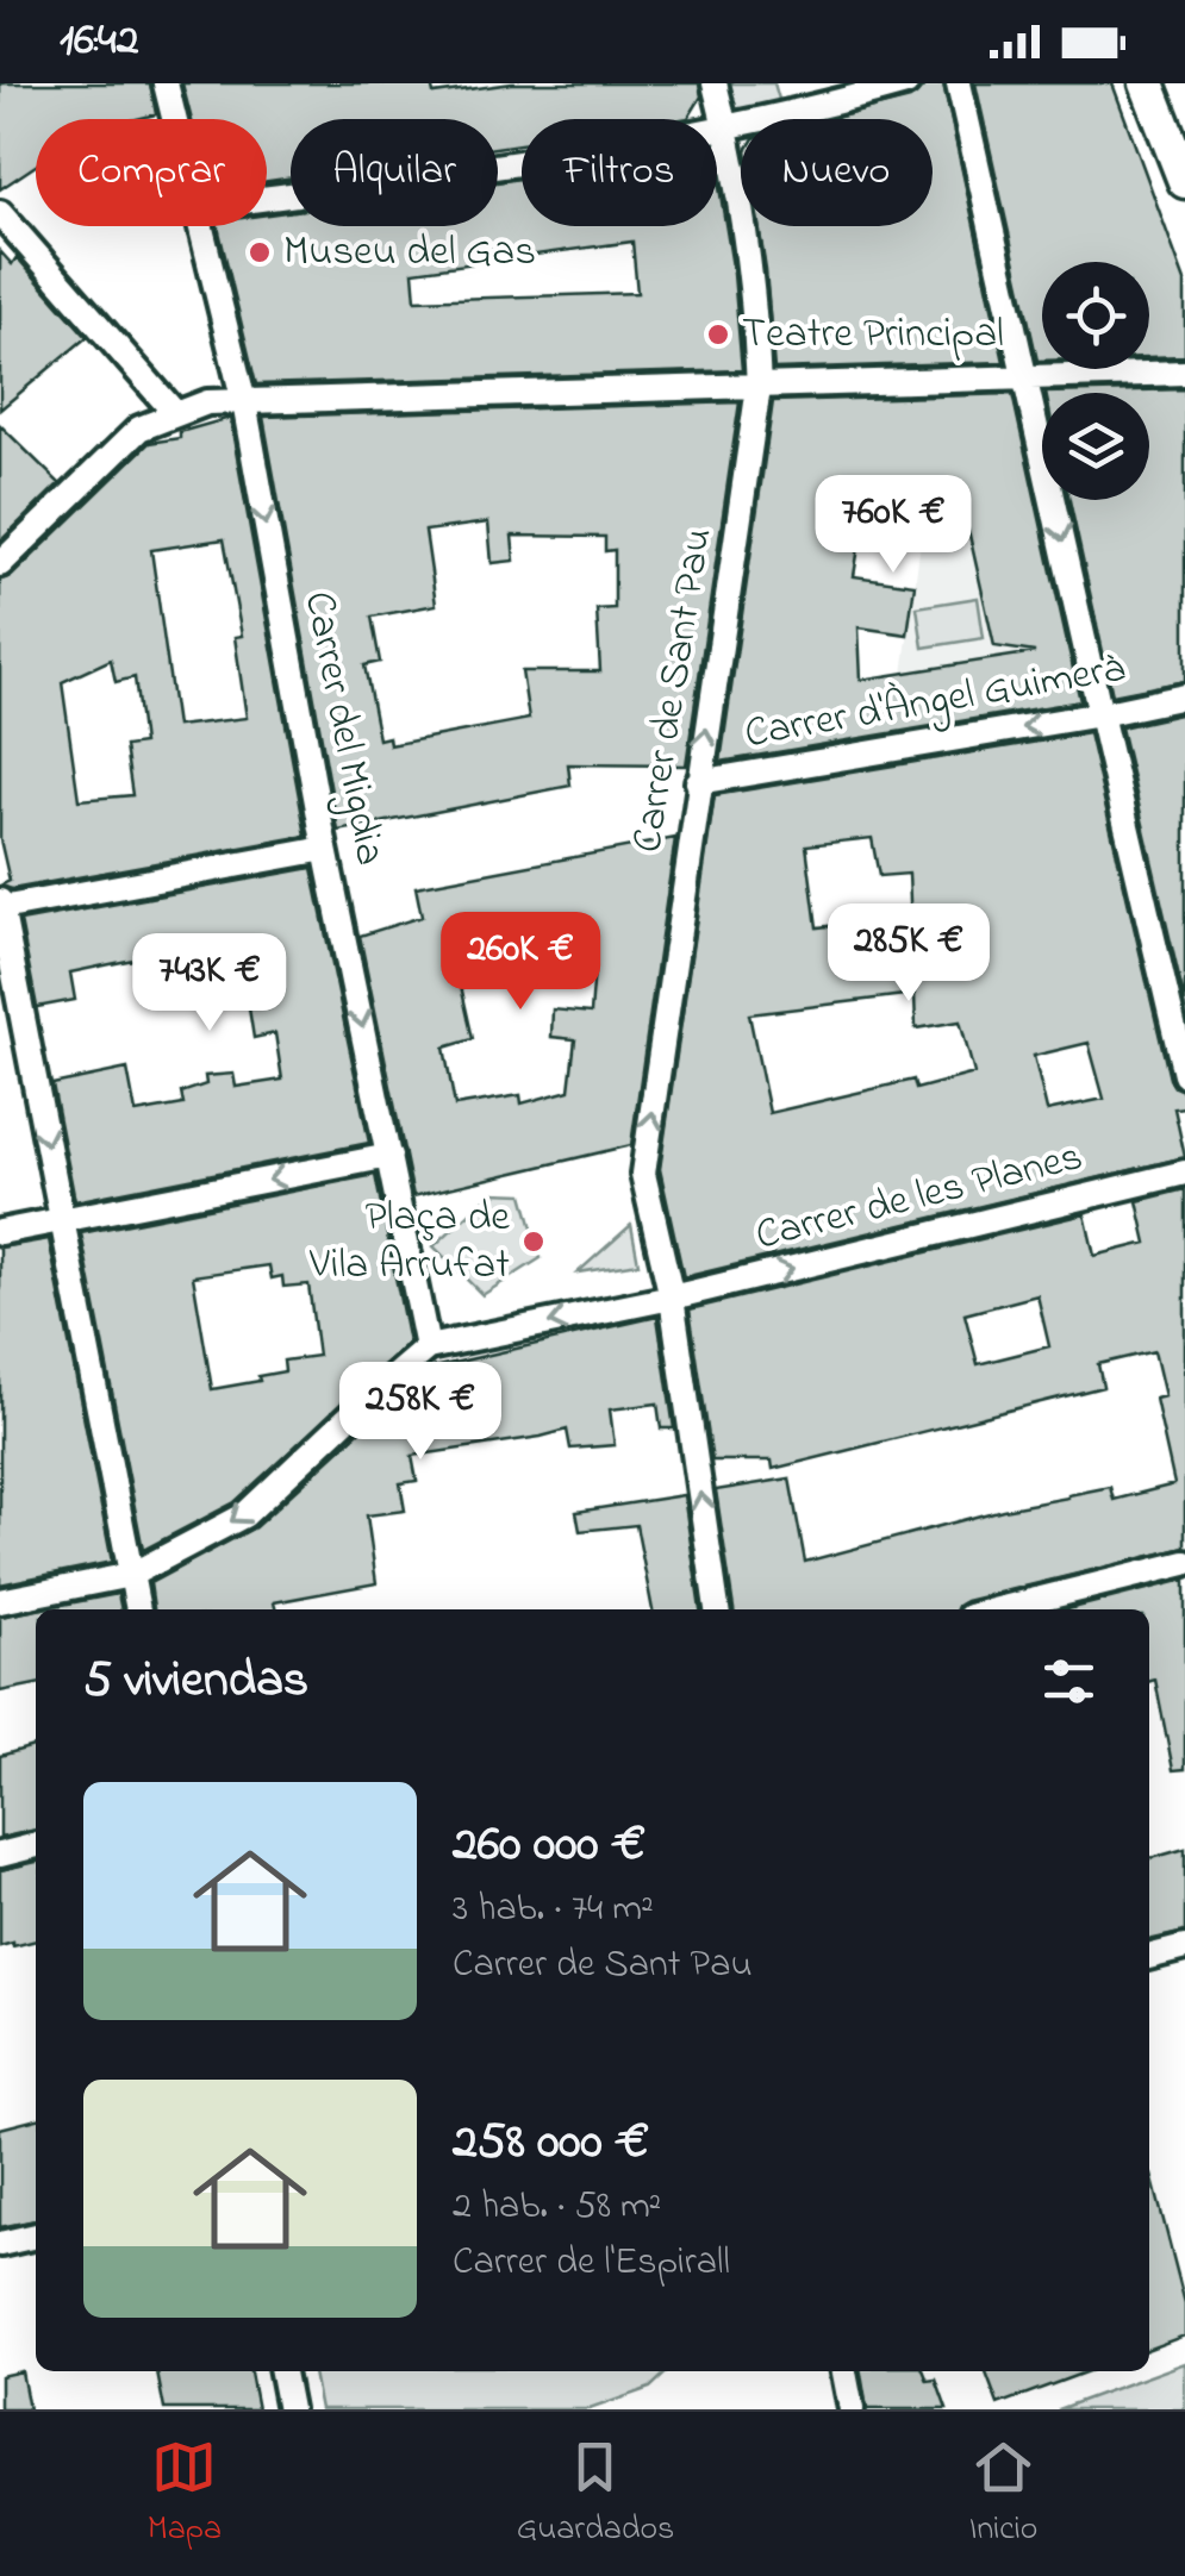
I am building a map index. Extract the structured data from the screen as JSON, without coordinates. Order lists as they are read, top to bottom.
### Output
{
  "streets": {
    "street": [
      "Carrer de Sant Pau",
      "Carrer d'Àngel Guimerà",
      "Carrer del Migdia",
      "Carrer de les Planes"
    ]
  },
  "crossings": [
    ["Carrer de Sant Pau", "Carrer d'Àngel Guimerà"],
    ["Carrer de Sant Pau", "Carrer de les Planes"],
    ["Carrer del Migdia", "Carrer de les Planes"]
  ],
  "one_way": ["Carrer de Sant Pau", "Carrer d'Àngel Guimerà", "Carrer del Migdia"],
  "places": ["Museu del Gas", "Teatre Principal", "Plaça de Vila Arrufat"],
  "page": {
    "status": "16:42",
    "chip": [
      "Comprar",
      "Alquilar",
      "Filtros",
      "Nuevo"
    ],
    "price": [
      "760K €",
      "285K €",
      "260K €",
      "743K €",
      "258K €"
    ],
    "heading": "5 viviendas",
    "list": [
      {
        "name": "260 000 €",
        "note": "3 hab. · 74 m² · Carrer de Sant Pau"
      },
      {
        "name": "258 000 €",
        "note": "2 hab. · 58 m² · Carrer de l'Espirall"
      }
    ],
    "tabs": ["Mapa", "Guardados", "Inicio"]
  }
}
